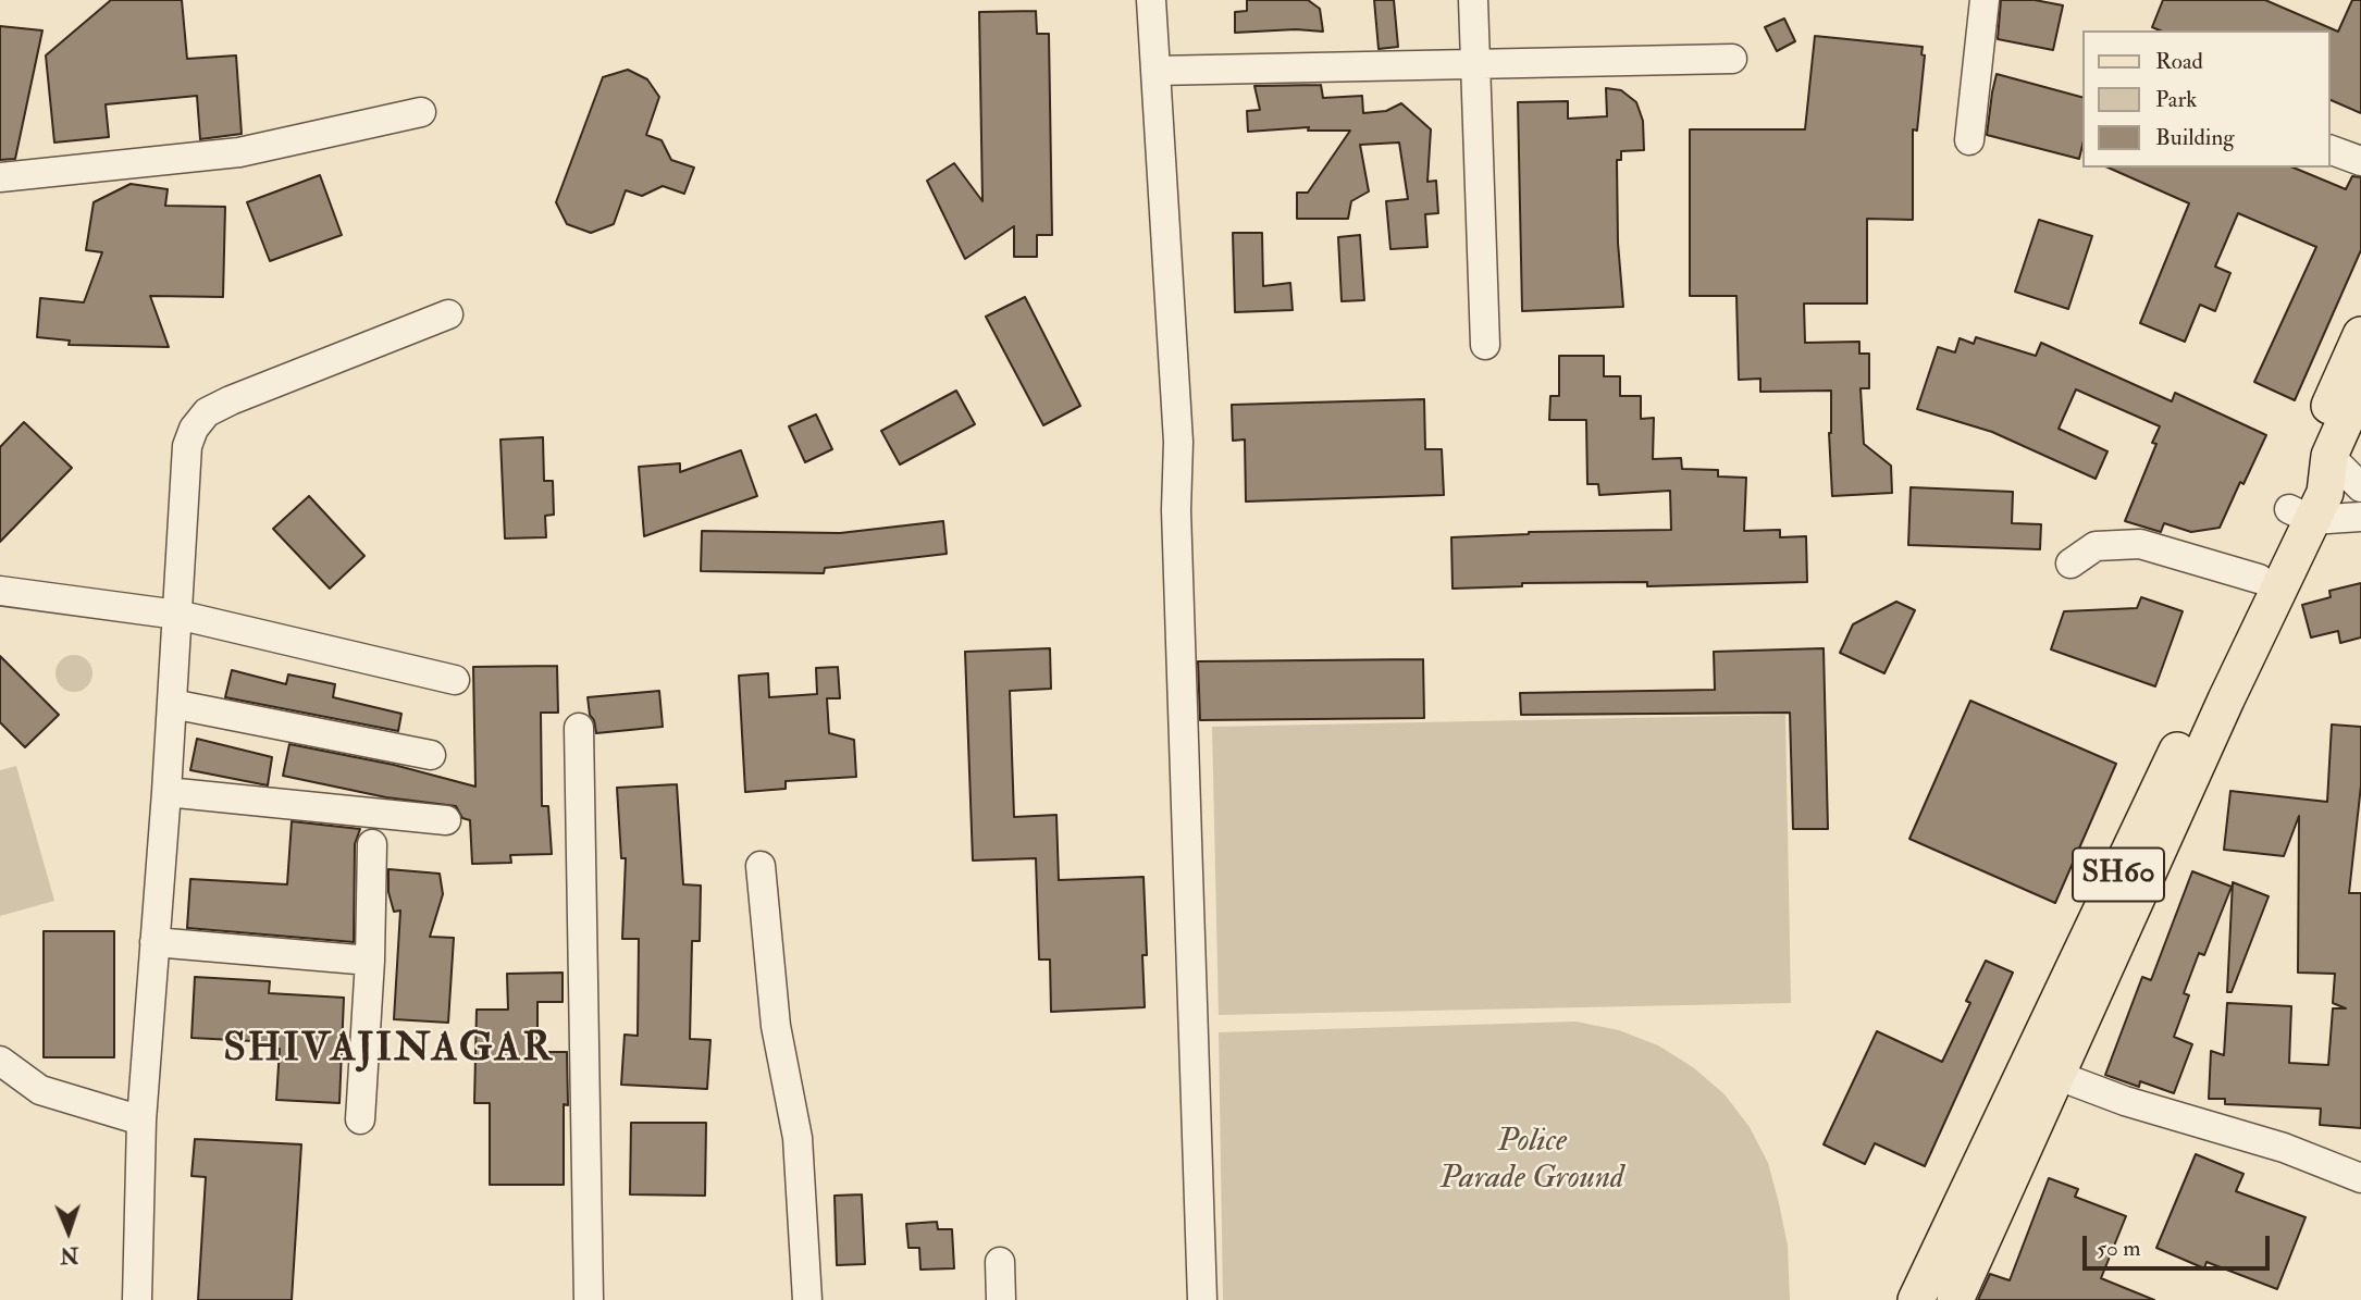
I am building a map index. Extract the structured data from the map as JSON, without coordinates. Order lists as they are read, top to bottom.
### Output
{
  "streets": {
    "main road": ["SH60"]
  },
  "districts": ["SHIVAJINAGAR"],
  "parks": ["Police Parade Ground"],
  "legend": ["Road", "Park", "Building"],
  "scale_bar": "50 m",
  "north": "bottom"
}
